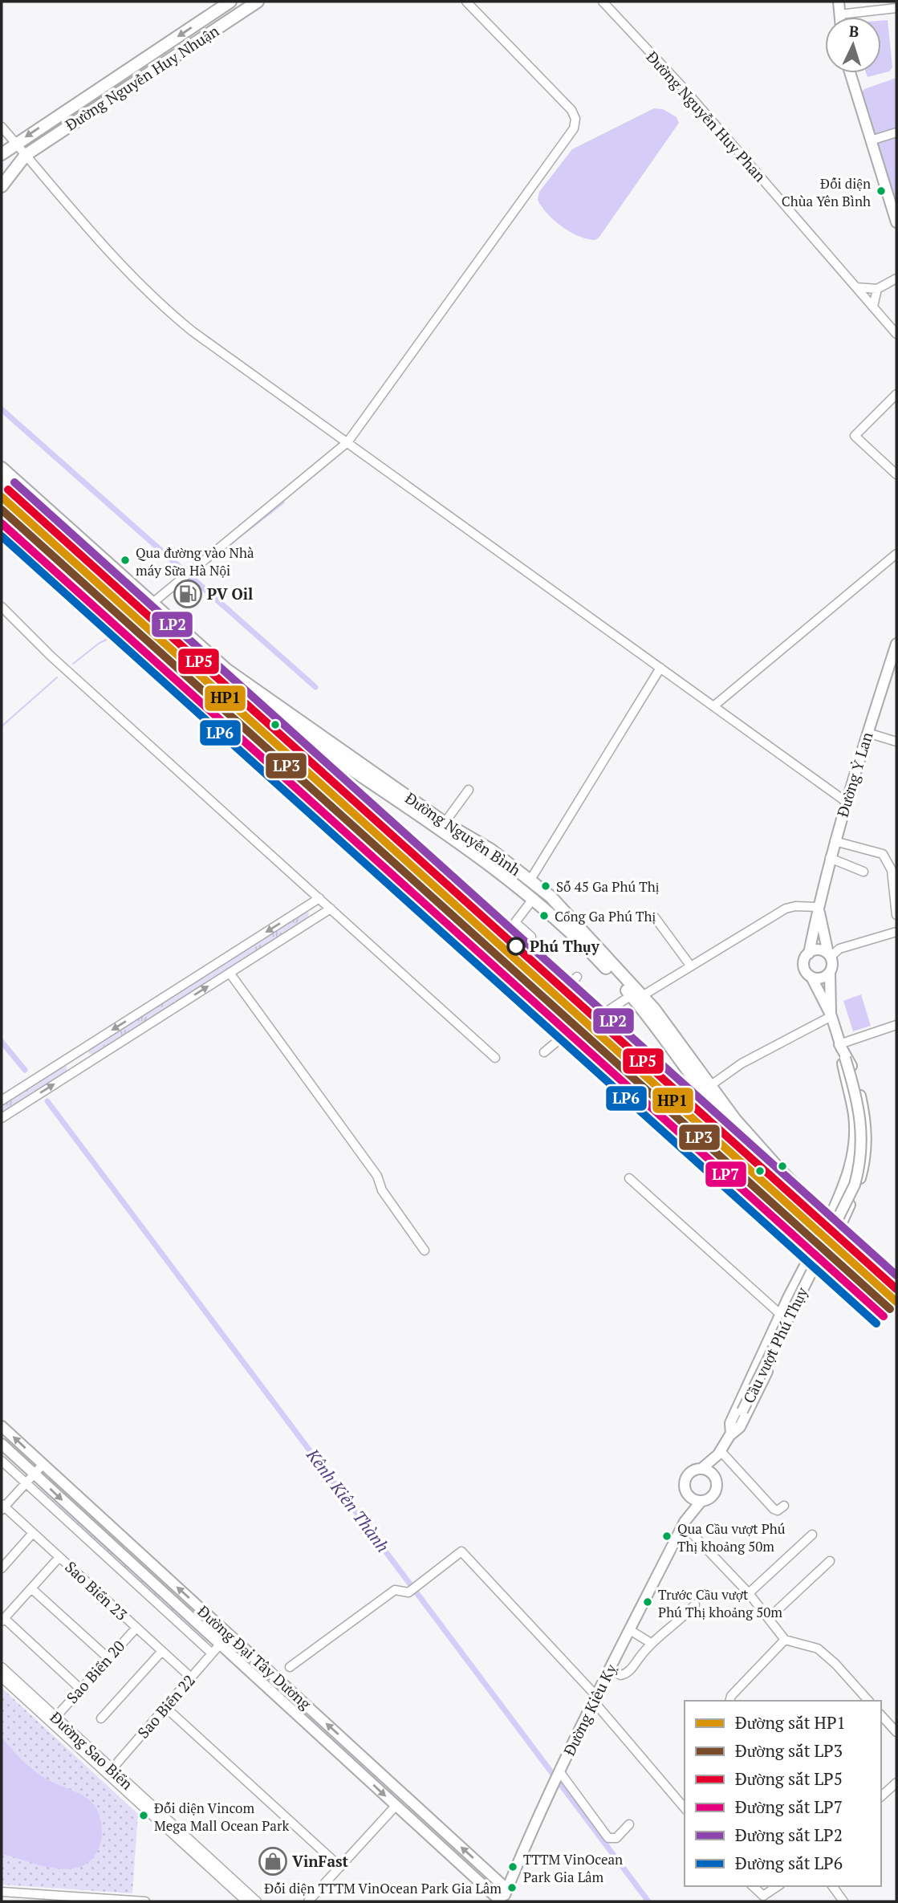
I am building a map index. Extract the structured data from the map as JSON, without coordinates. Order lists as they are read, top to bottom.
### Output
{
  "streets": {
    "highway": ["Đường Nguyễn Huy Nhuận", "Đường Nguyễn Bình"],
    "main road": [
      "Đường Ỷ Lan",
      "Cầu vượt Phú Thụy",
      "Đường Đại Tây Dương",
      "Đường Kiêu Kỵ"
    ],
    "street": [
      "Đường Nguyễn Huy Phan",
      "Sao Biển 23",
      "Sao Biển 20",
      "Sao Biển 22",
      "Đường Sao Biển"
    ]
  },
  "crossings": [
    ["Sao Biển 23", "Sao Biển 20"],
    ["Sao Biển 23", "Sao Biển 22"],
    ["Đường Đại Tây Dương", "Sao Biển 22"],
    ["Đường Đại Tây Dương", "Đường Kiêu Kỵ"],
    ["Sao Biển 20", "Đường Sao Biển"],
    ["Sao Biển 22", "Đường Sao Biển"]
  ],
  "water": ["Kênh Kiên Thành"],
  "places": {
    "other": [
      "Đối diện Chùa Yên Bình",
      "Qua đường vào Nhà máy Sữa Hà Nội",
      "Số 45 Ga Phú Thị",
      "Cổng Ga Phú Thị",
      "Phú Thụy",
      "Qua Cầu vượt Phú Thị khoảng 50m",
      "Trước Cầu vượt Phú Thị khoảng 50m",
      "Đối diện Vincom Mega Mall Ocean Park",
      "TTTM VinOcean Park Gia Lâm",
      "Đối diện TTTM VinOcean Park Gia Lâm"
    ],
    "fuel station": ["PV Oil"],
    "shop": ["VinFast"]
  },
  "lines": [
    "rail line LP2",
    "rail line LP5",
    "rail line HP1",
    "rail line LP3",
    "rail line LP7",
    "rail line LP6"
  ],
  "legend": [
    "Đường sắt HP1",
    "Đường sắt LP3",
    "Đường sắt LP5",
    "Đường sắt LP7",
    "Đường sắt LP2",
    "Đường sắt LP6"
  ],
  "north": "top"
}
